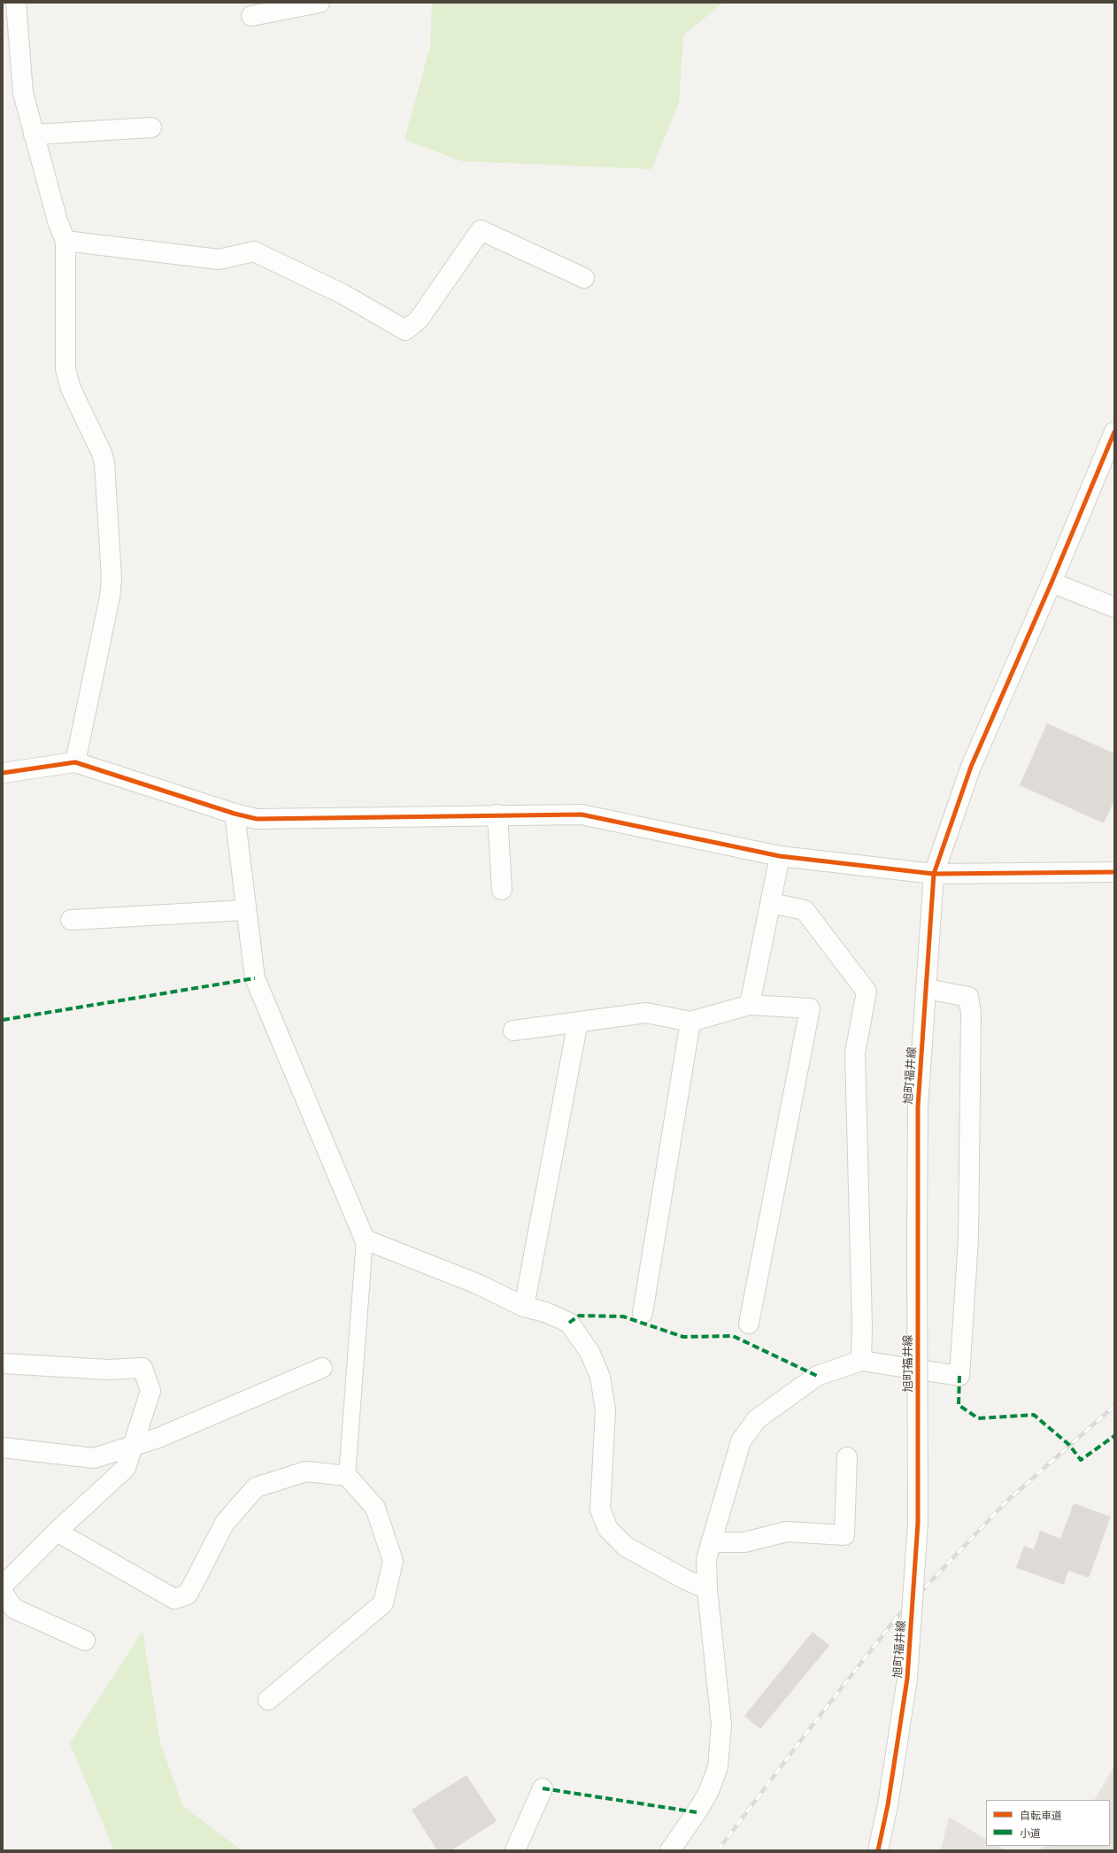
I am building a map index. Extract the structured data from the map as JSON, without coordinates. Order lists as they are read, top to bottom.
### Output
{
  "streets": {
    "street": ["旭町福井線"]
  },
  "legend": ["自転車道", "小道"]
}
